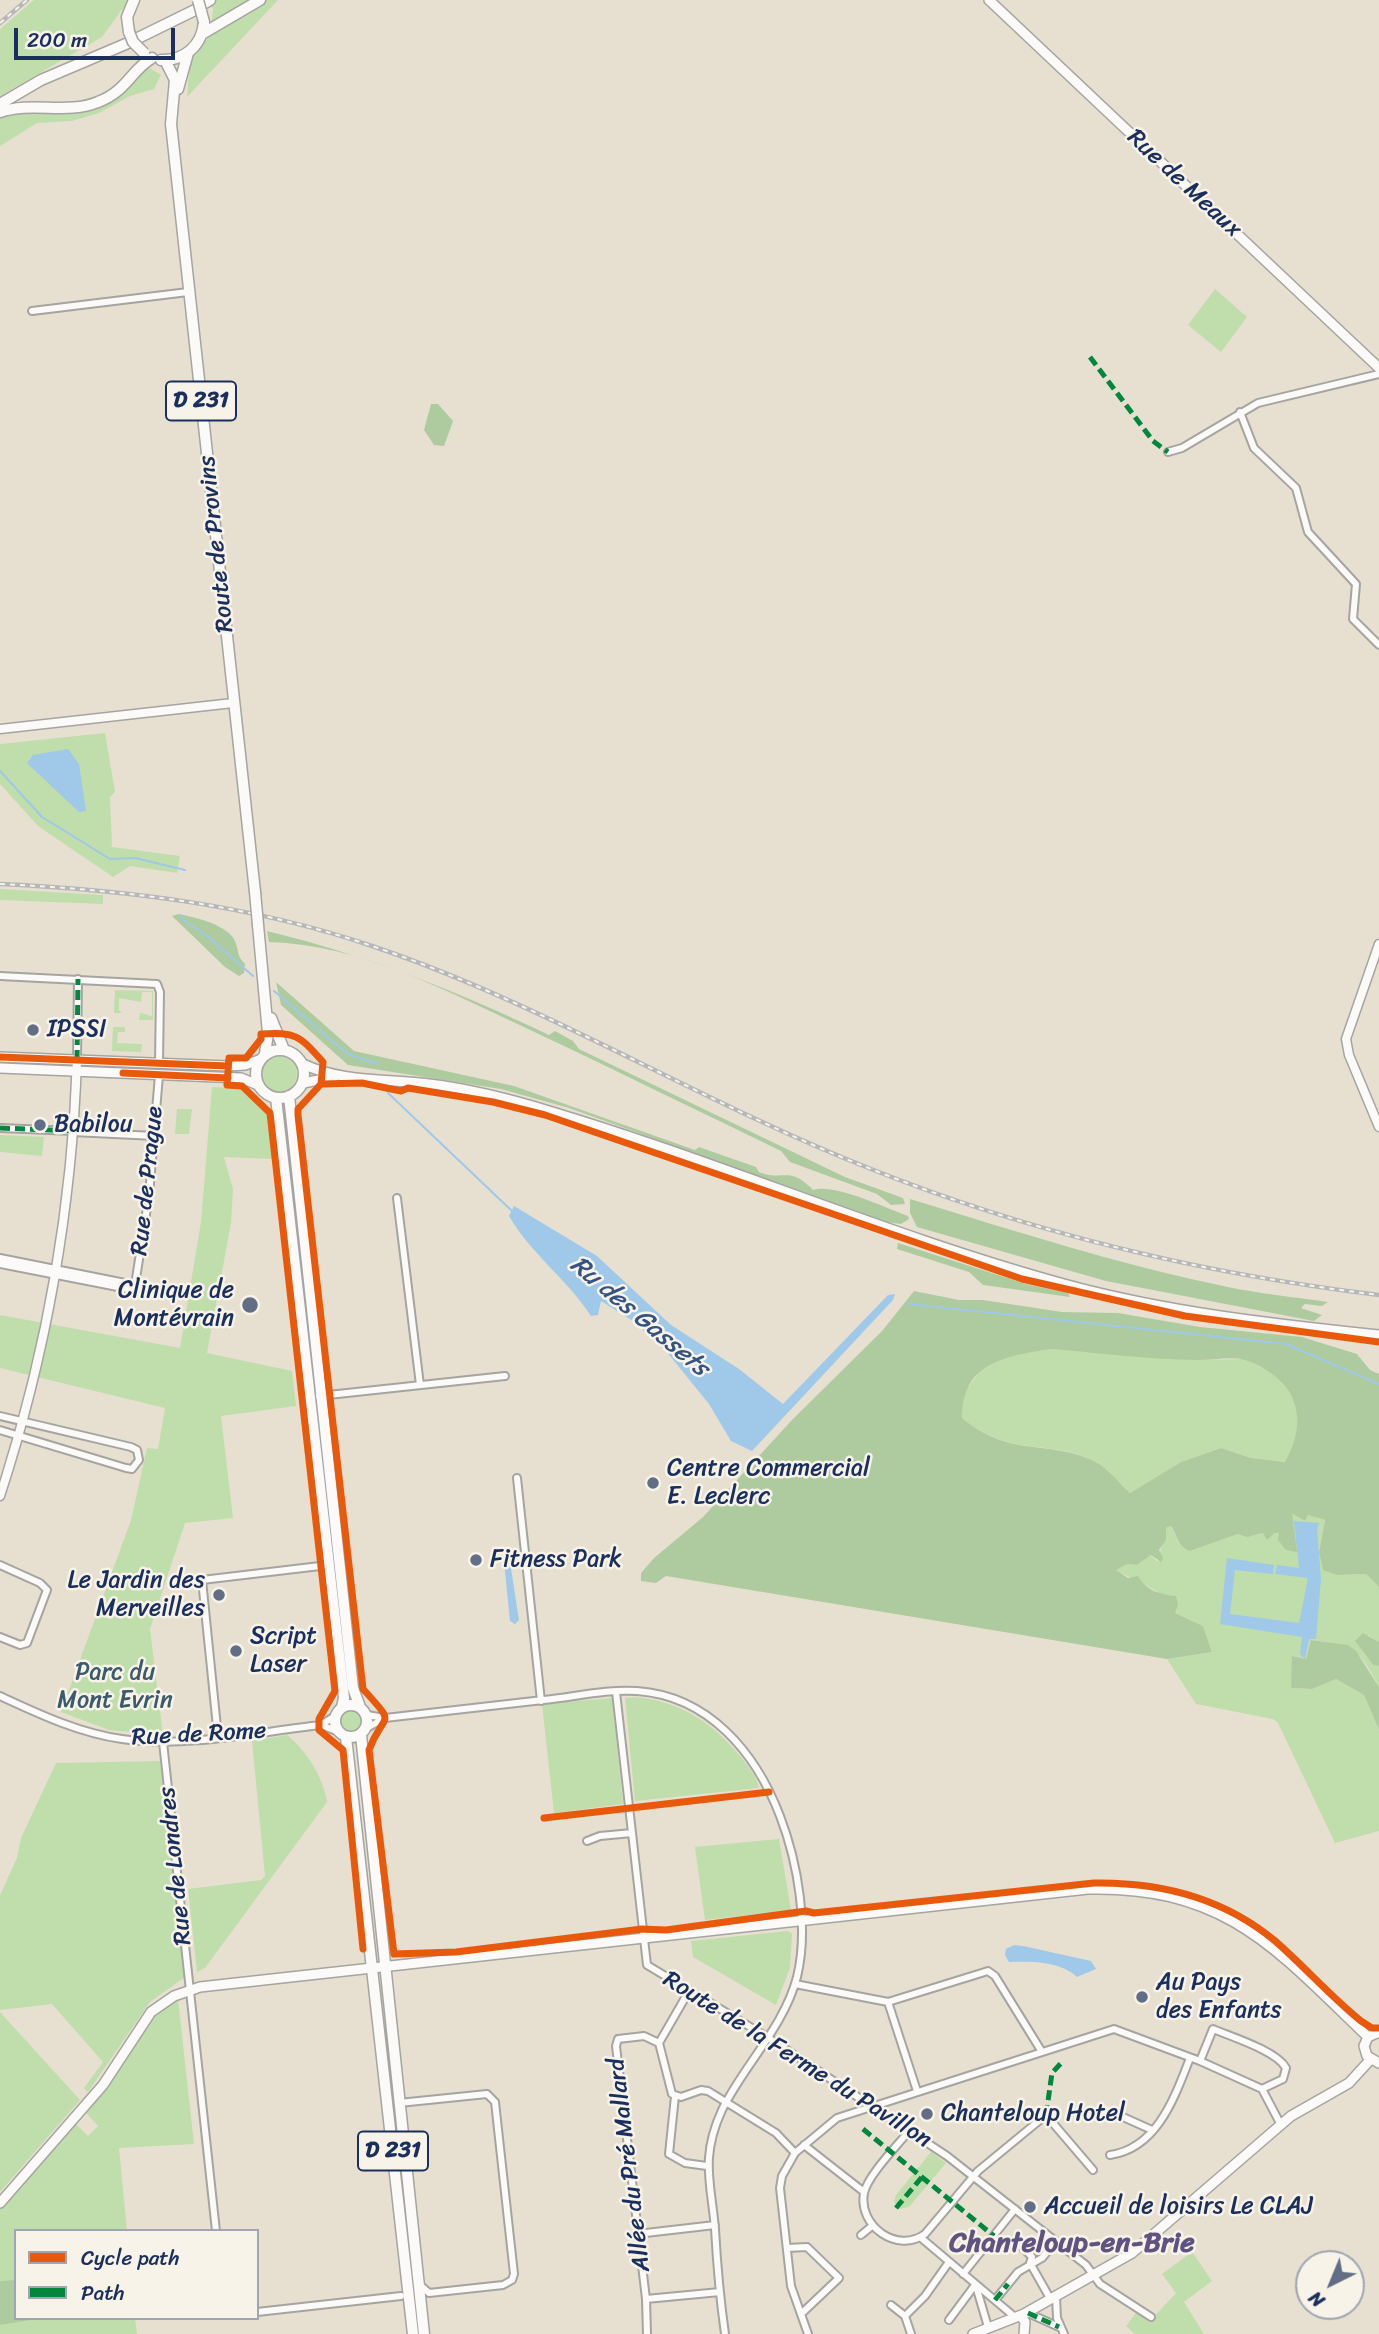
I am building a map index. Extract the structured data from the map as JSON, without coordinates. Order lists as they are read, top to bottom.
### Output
{
  "streets": {
    "main road": ["Rue de Meaux", "D 231", "Route de Provins"],
    "street": [
      "Rue de Prague",
      "Rue de Rome",
      "Rue de Londres",
      "Route de la Ferme du Pavillon",
      "Allée du Pré Mallard"
    ]
  },
  "crossings": [
    ["D 231", "Route de Provins"],
    ["Rue de Rome", "Rue de Londres"]
  ],
  "districts": ["Chanteloup-en-Brie"],
  "water": ["Ru des Gassets"],
  "parks": ["Parc du Mont Evrin"],
  "places": [
    "IPSSI",
    "Babilou",
    "Clinique de Montévrain",
    "Centre Commercial E. Leclerc",
    "Fitness Park",
    "Le Jardin des Merveilles",
    "Script Laser",
    "Au Pays des Enfants",
    "Chanteloup Hotel",
    "Accueil de loisirs Le CLAJ"
  ],
  "legend": ["Cycle path", "Path"],
  "scale_bar": "200 m",
  "north": "bottom left"
}
